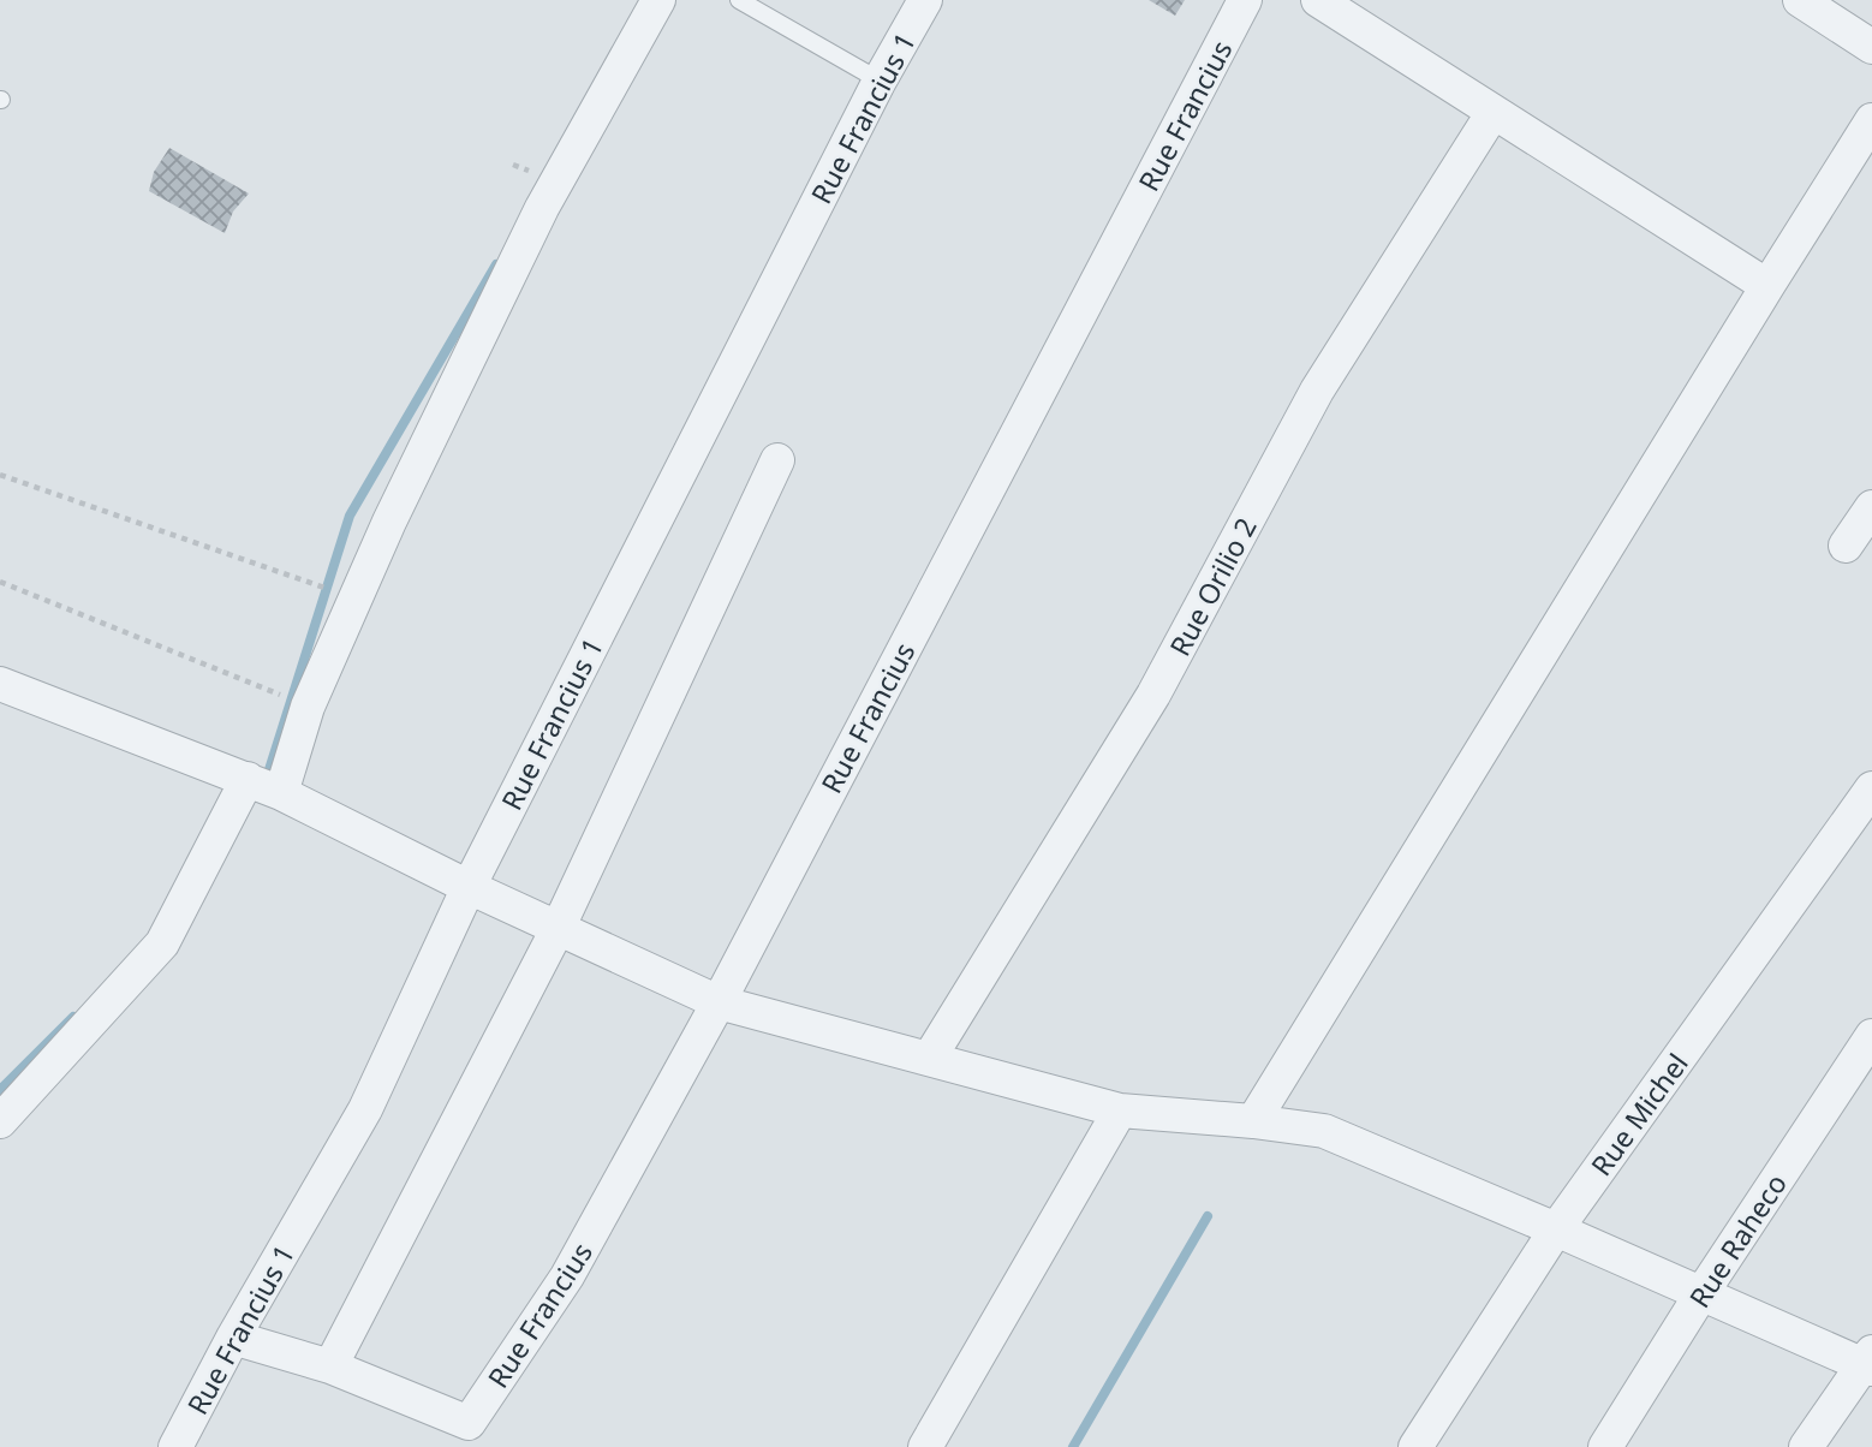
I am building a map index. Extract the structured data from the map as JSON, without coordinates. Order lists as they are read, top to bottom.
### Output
{
  "streets": {
    "street": [
      "Rue Francius",
      "Rue Francius 1",
      "Rue Orilio 2",
      "Rue Michel",
      "Rue Raheco"
    ]
  }
}
